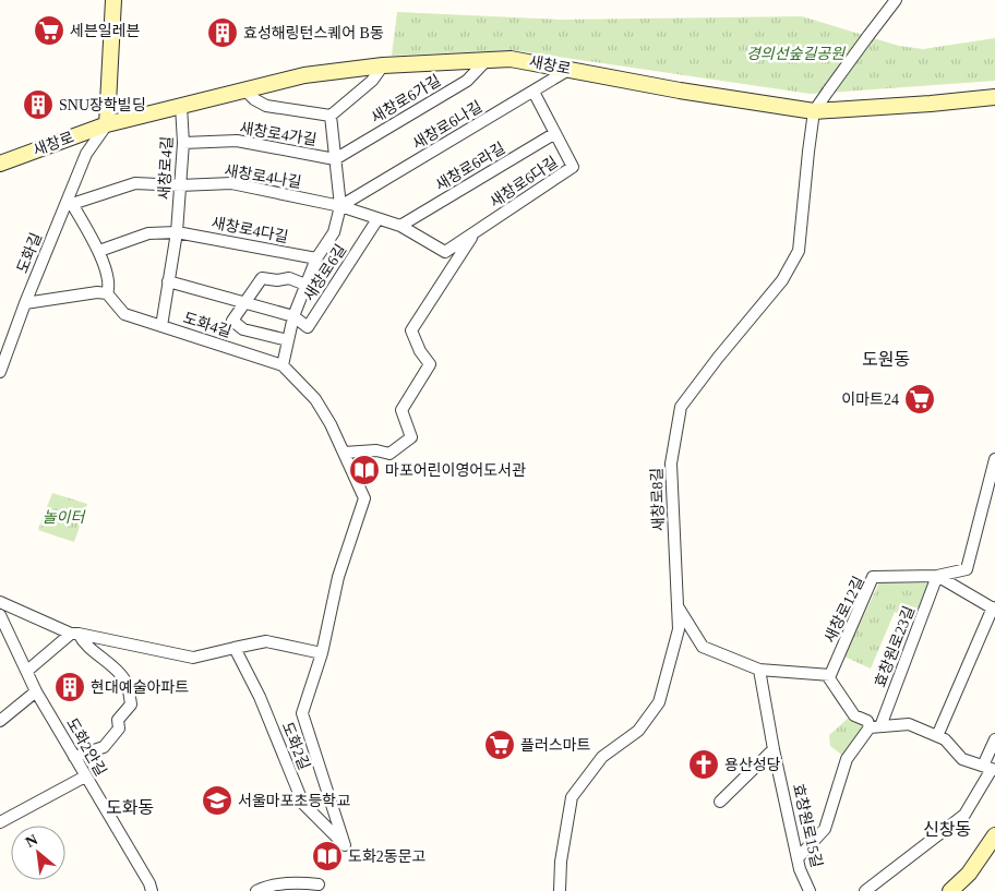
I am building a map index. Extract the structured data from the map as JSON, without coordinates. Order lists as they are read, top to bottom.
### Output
{
  "streets": {
    "main road": ["새창로"],
    "street": [
      "새창로6가길",
      "새창로6나길",
      "새창로4가길",
      "새창로6라길",
      "새창로4길",
      "새창로4나길",
      "새창로6다길",
      "새창로4다길",
      "도화길",
      "새창로6길",
      "도화4길",
      "새창로8길",
      "새창로12길",
      "효창원로23길",
      "도화2길",
      "도화2안길",
      "효창원로15길"
    ]
  },
  "crossings": [
    ["새창로", "새창로6가길"],
    ["새창로", "새창로6나길"],
    ["새창로", "새창로4길"],
    ["새창로", "도화길"],
    ["새창로", "새창로8길"],
    ["새창로6가길", "새창로4가길"],
    ["새창로6나길", "새창로4나길"],
    ["새창로6나길", "새창로6다길"],
    ["새창로4가길", "새창로4길"],
    ["새창로6라길", "새창로6다길"],
    ["새창로4길", "새창로4나길"],
    ["새창로4길", "새창로4다길"],
    ["새창로4길", "도화4길"],
    ["새창로4나길", "새창로6다길"],
    ["새창로6다길", "새창로6길"],
    ["새창로6다길", "도화4길"],
    ["도화4길", "도화2길"],
    ["새창로12길", "효창원로23길"],
    ["효창원로23길", "효창원로15길"]
  ],
  "districts": ["도원동", "도화동", "신창동"],
  "parks": ["경의선숲길공원", "놀이터"],
  "places": {
    "supermarket": ["세븐일레븐", "이마트24", "플러스마트"],
    "building": ["효성해링턴스퀘어 B동", "SNU장학빌딩", "현대예술아파트"],
    "library": ["마포어린이영어도서관", "도화2동문고"],
    "church": ["용산성당"],
    "school or university": ["서울마포초등학교"]
  },
  "north": "top left"
}
